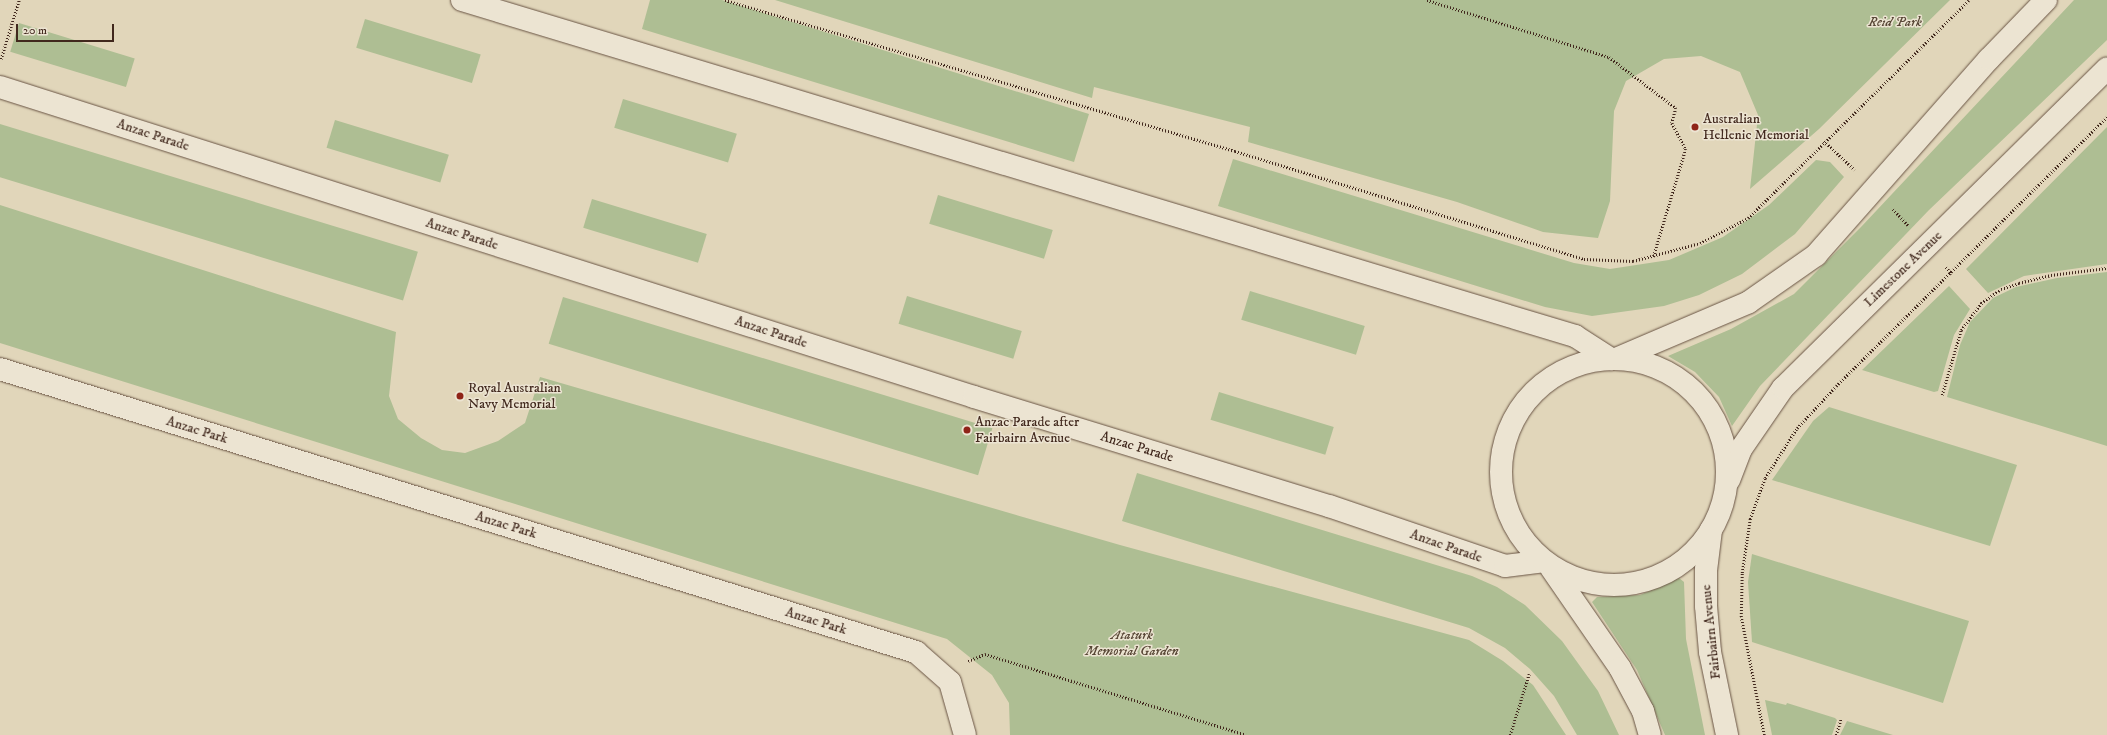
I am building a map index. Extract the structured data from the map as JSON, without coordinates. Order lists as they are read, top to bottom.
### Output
{
  "streets": {
    "main road": [
      "Anzac Parade",
      "Limestone Avenue",
      "Anzac Park",
      "Fairbairn Avenue"
    ]
  },
  "crossings": [
    ["Limestone Avenue", "Fairbairn Avenue"]
  ],
  "parks": ["Reid Park", "Ataturk Memorial Garden"],
  "places": ["Australian Hellenic Memorial", "Royal Australian Navy Memorial", "Anzac Parade after Fairbairn Avenue"],
  "scale_bar": "20 m"
}
